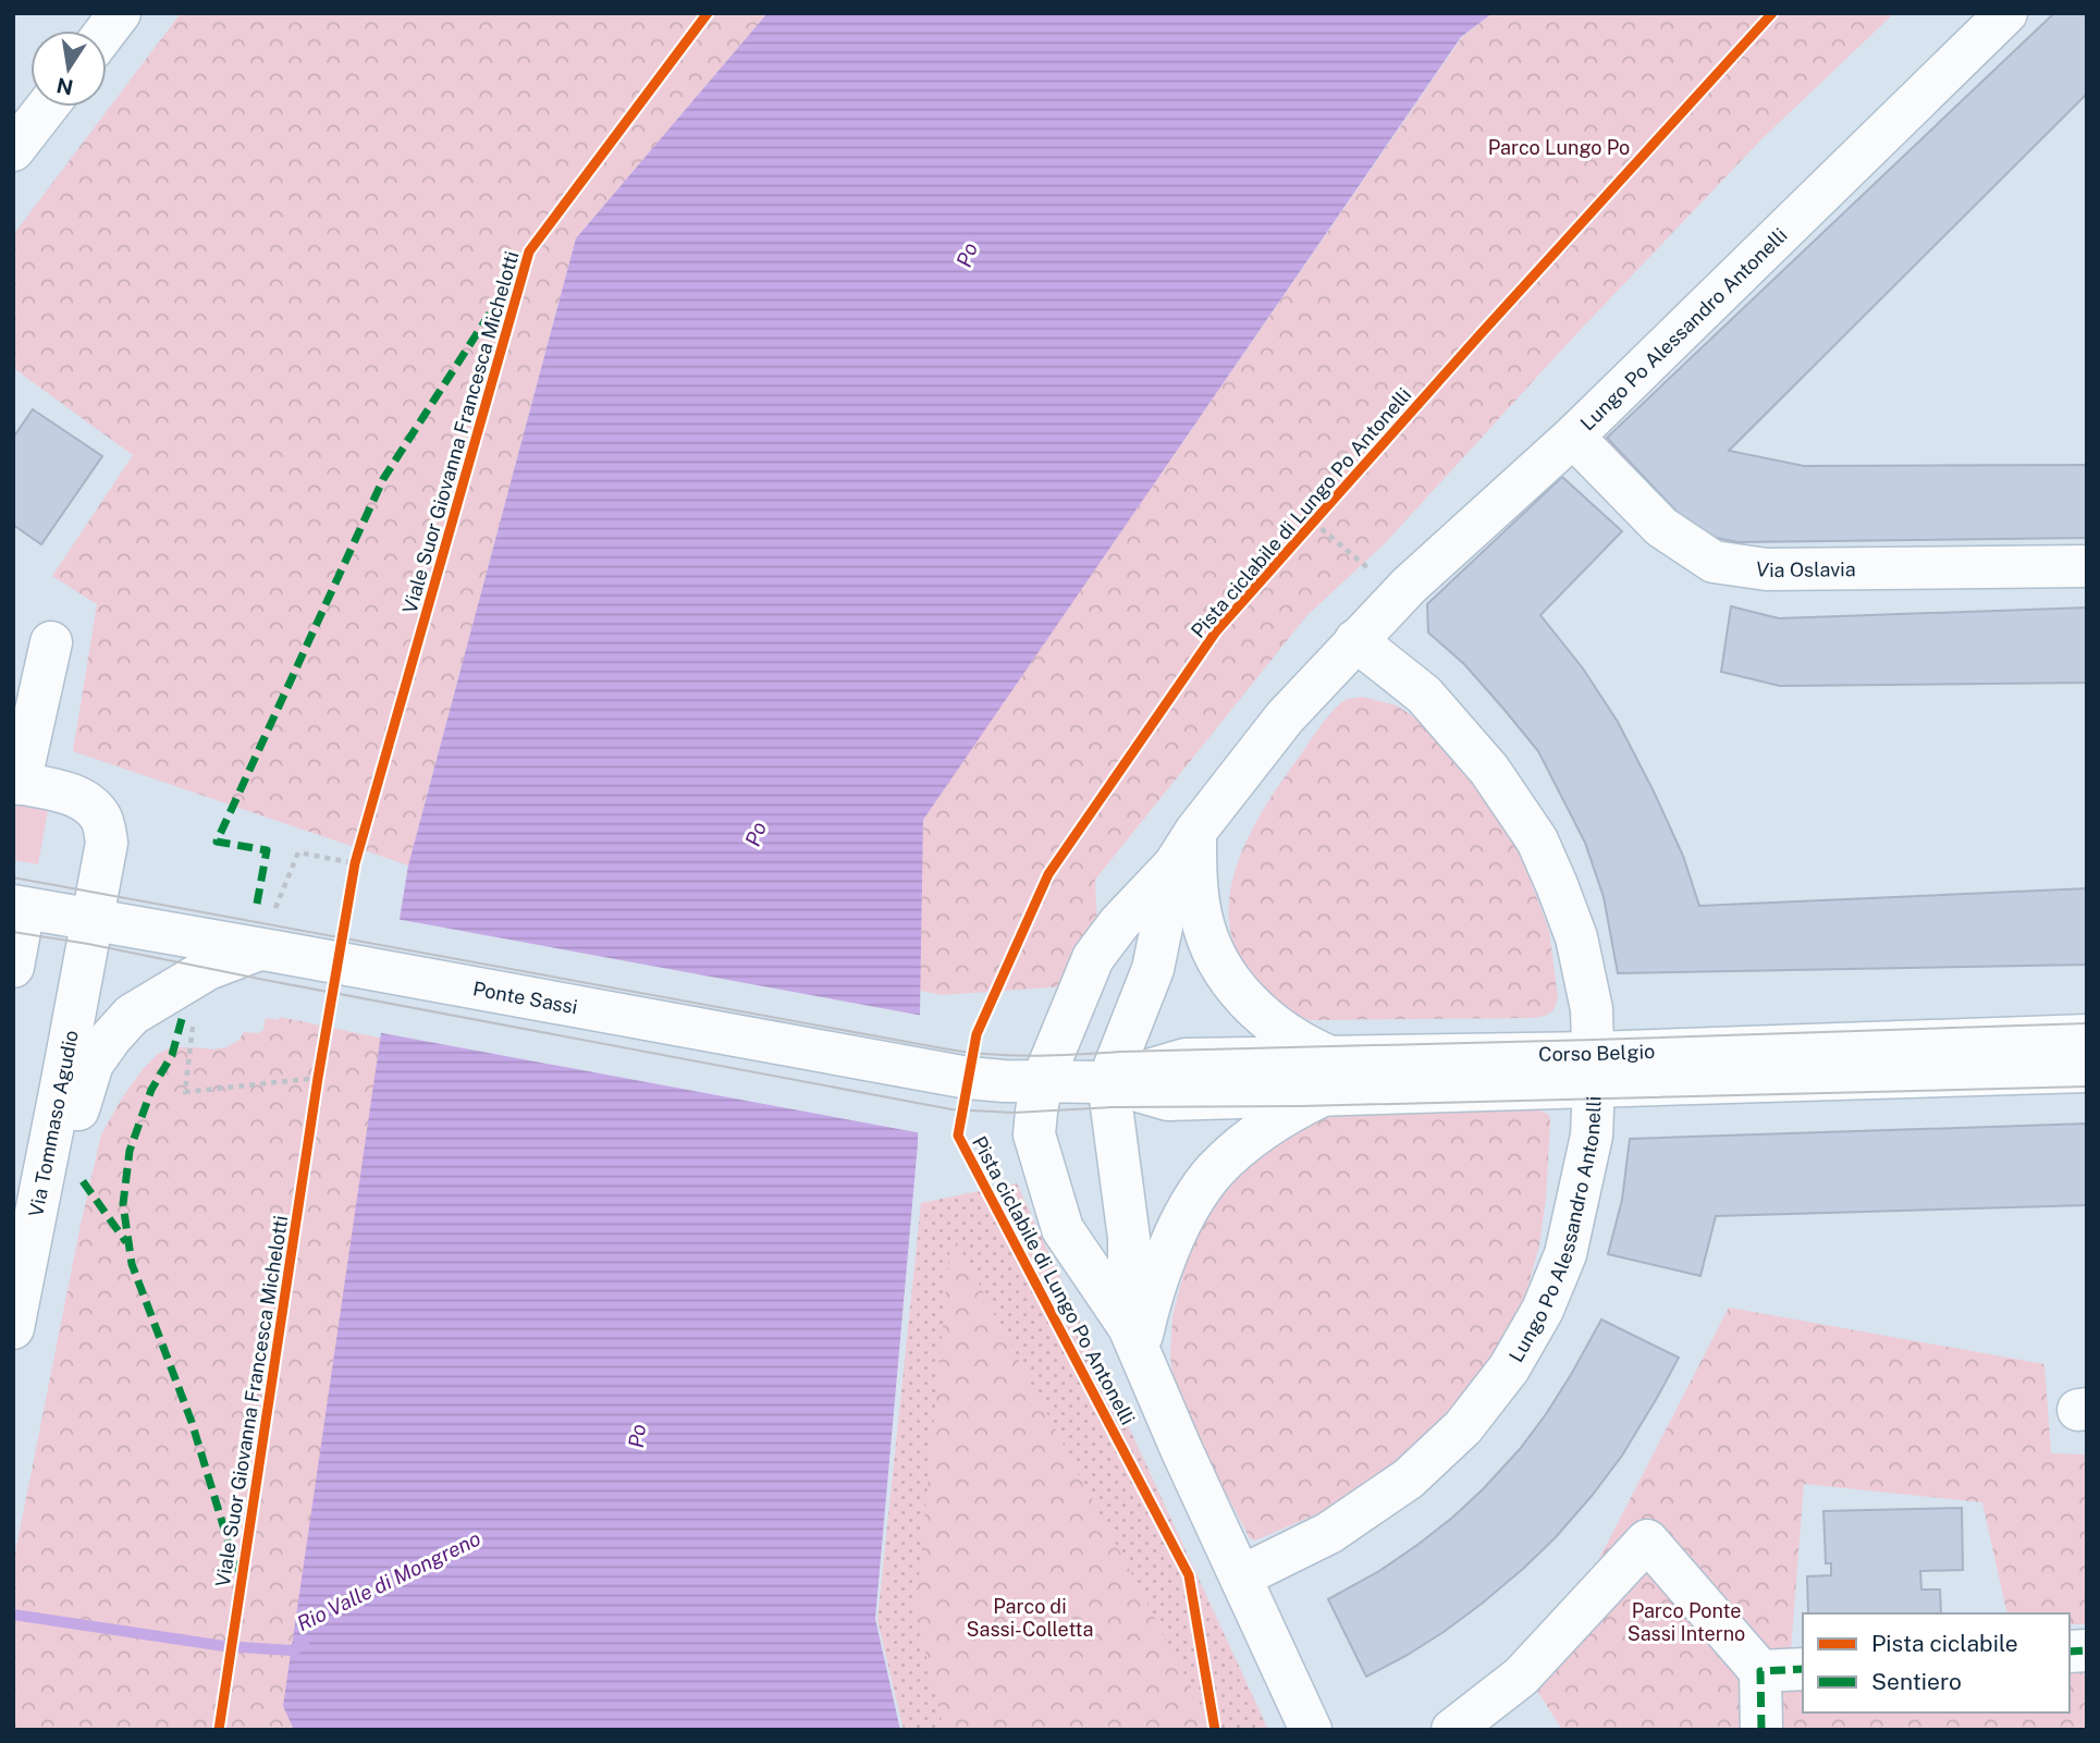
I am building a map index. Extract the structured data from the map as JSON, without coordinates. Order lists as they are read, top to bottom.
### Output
{
  "streets": {
    "street": [
      "Lungo Po Alessandro Antonelli",
      "Via Oslavia",
      "Ponte Sassi",
      "Corso Belgio",
      "Via Tommaso Agudio"
    ],
    "cycle path": ["Viale Suor Giovanna Francesca Michelotti", "Pista ciclabile di Lungo Po Antonelli"]
  },
  "crossings": [
    ["Lungo Po Alessandro Antonelli", "Via Oslavia"],
    ["Lungo Po Alessandro Antonelli", "Corso Belgio"],
    ["Ponte Sassi", "Corso Belgio"],
    ["Ponte Sassi", "Via Tommaso Agudio"]
  ],
  "water": ["Po", "Rio Valle di Mongreno"],
  "parks": ["Parco Lungo Po", "Parco di Sassi-Colletta", "Parco Ponte Sassi Interno"],
  "legend": ["Pista ciclabile", "Sentiero"],
  "north": "bottom"
}
